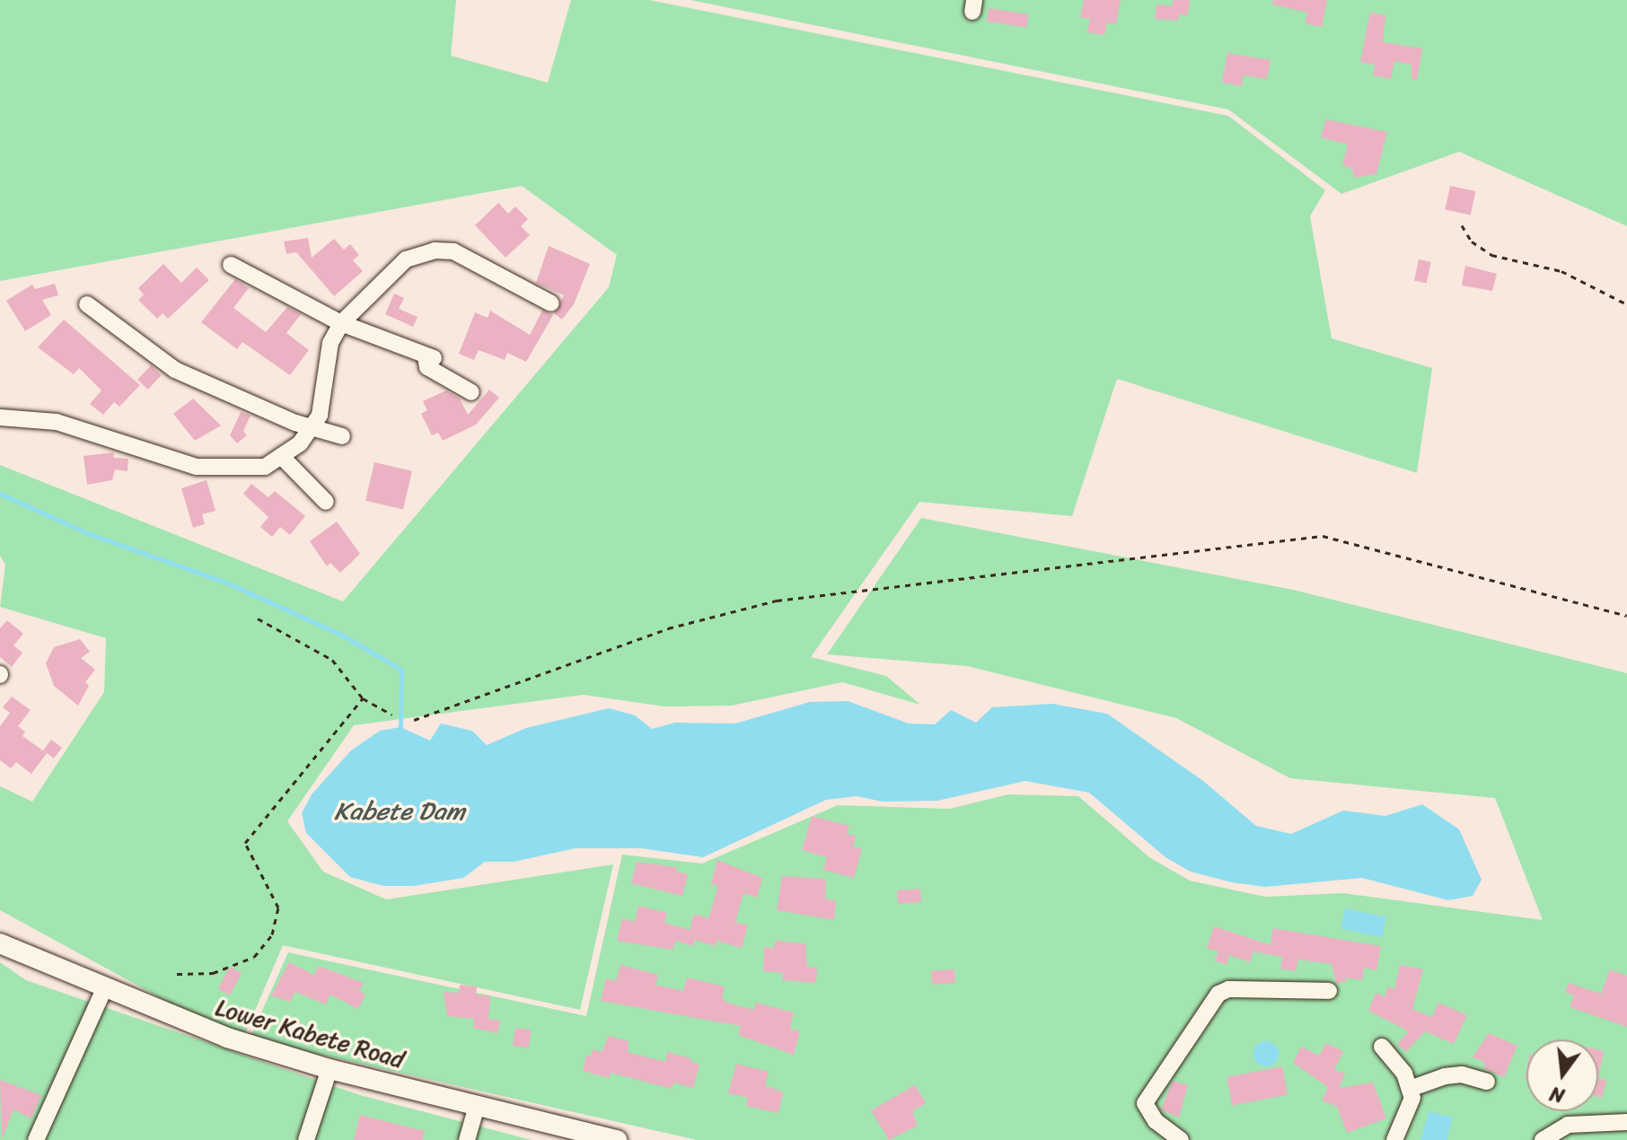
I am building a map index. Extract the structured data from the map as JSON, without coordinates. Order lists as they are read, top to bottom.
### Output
{
  "streets": {
    "main road": ["Lower Kabete Road"]
  },
  "water": ["Kabete Dam"],
  "north": "bottom"
}
